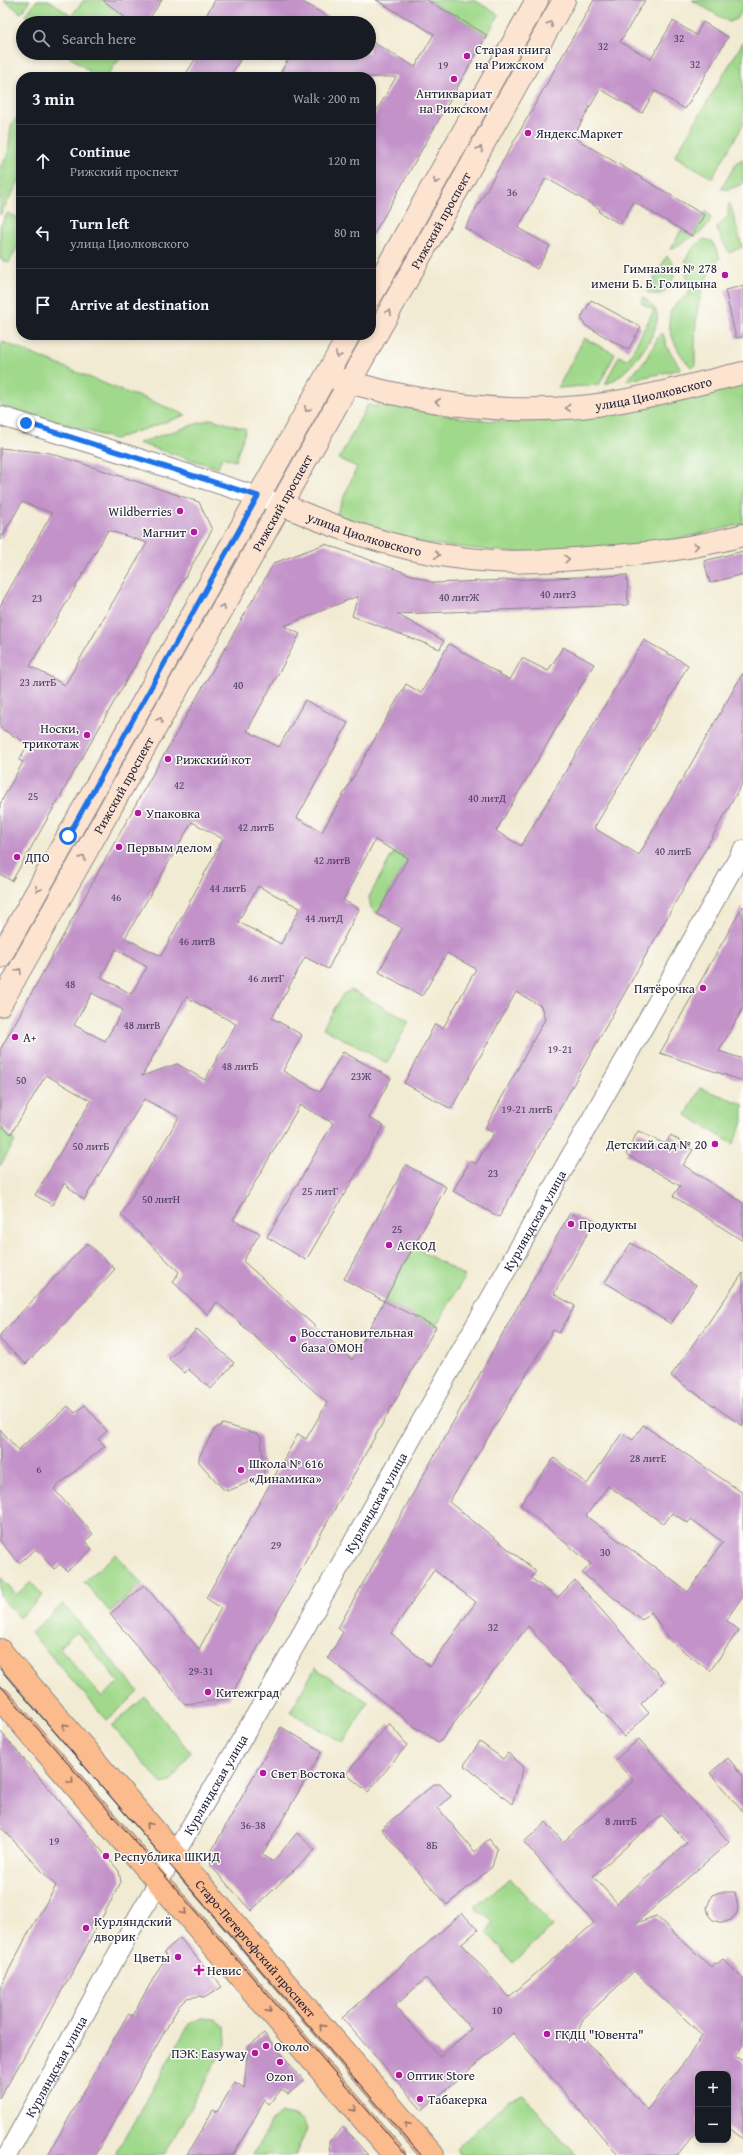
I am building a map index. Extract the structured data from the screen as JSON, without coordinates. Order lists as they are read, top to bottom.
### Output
{
  "streets": {
    "main road": ["Рижский проспект", "улица Циолковского", "Старо-Петергофский проспект"],
    "street": ["Курляндская улица"]
  },
  "crossings": [
    ["Рижский проспект", "улица Циолковского"],
    ["Курляндская улица", "Старо-Петергофский проспект"]
  ],
  "places": {
    "other": [
      "Старая книга на Рижском",
      "Антиквариат на Рижском",
      "Яндекс.Маркет",
      "Гимназия № 278 имени Б. Б. Голицына",
      "Wildberries",
      "Магнит",
      "Носки, трикотаж",
      "Рижский кот",
      "Упаковка",
      "Первым делом",
      "ДПО",
      "Пятёрочка",
      "А+",
      "Детский сад № 20",
      "Продукты",
      "АСКОД",
      "Восстановительная база ОМОН",
      "Школа № 616 «Динамика»",
      "Китежград",
      "Свет Востока",
      "Республика ШКИД",
      "Курляндский дворик",
      "Цветы",
      "ГКДЦ \"Ювента\"",
      "Около",
      "ПЭК: Easyway",
      "Ozon",
      "Оптик Store",
      "Табакерка"
    ],
    "health": ["Невис"]
  },
  "house_numbers": [
    "32",
    "32",
    "32",
    "19",
    "36",
    "40 литЗ",
    "40 литЖ",
    "23",
    "23 литБ",
    "40",
    "42",
    "25",
    "40 литД",
    "42 литБ",
    "40 литБ",
    "42 литВ",
    "44 литБ",
    "46",
    "44 литД",
    "46 литВ",
    "46 литГ",
    "48",
    "48 литВ",
    "19-21",
    "48 литБ",
    "23Ж",
    "50",
    "19-21 литБ",
    "50 литБ",
    "23",
    "25 литГ",
    "50 литН",
    "25",
    "28 литЕ",
    "6",
    "29",
    "30",
    "32",
    "29-31",
    "8 литБ",
    "36-38",
    "19",
    "8Б",
    "10"
  ],
  "page": {
    "search": "Search here",
    "heading": ["3 min", "Walk · 200 m"],
    "list": [
      ["Continue", "Рижский проспект", "120 m"],
      ["Turn left", "улица Циолковского", "80 m"],
      "Arrive at destination"
    ],
    "map_buttons": ["+", "−"]
  }
}
